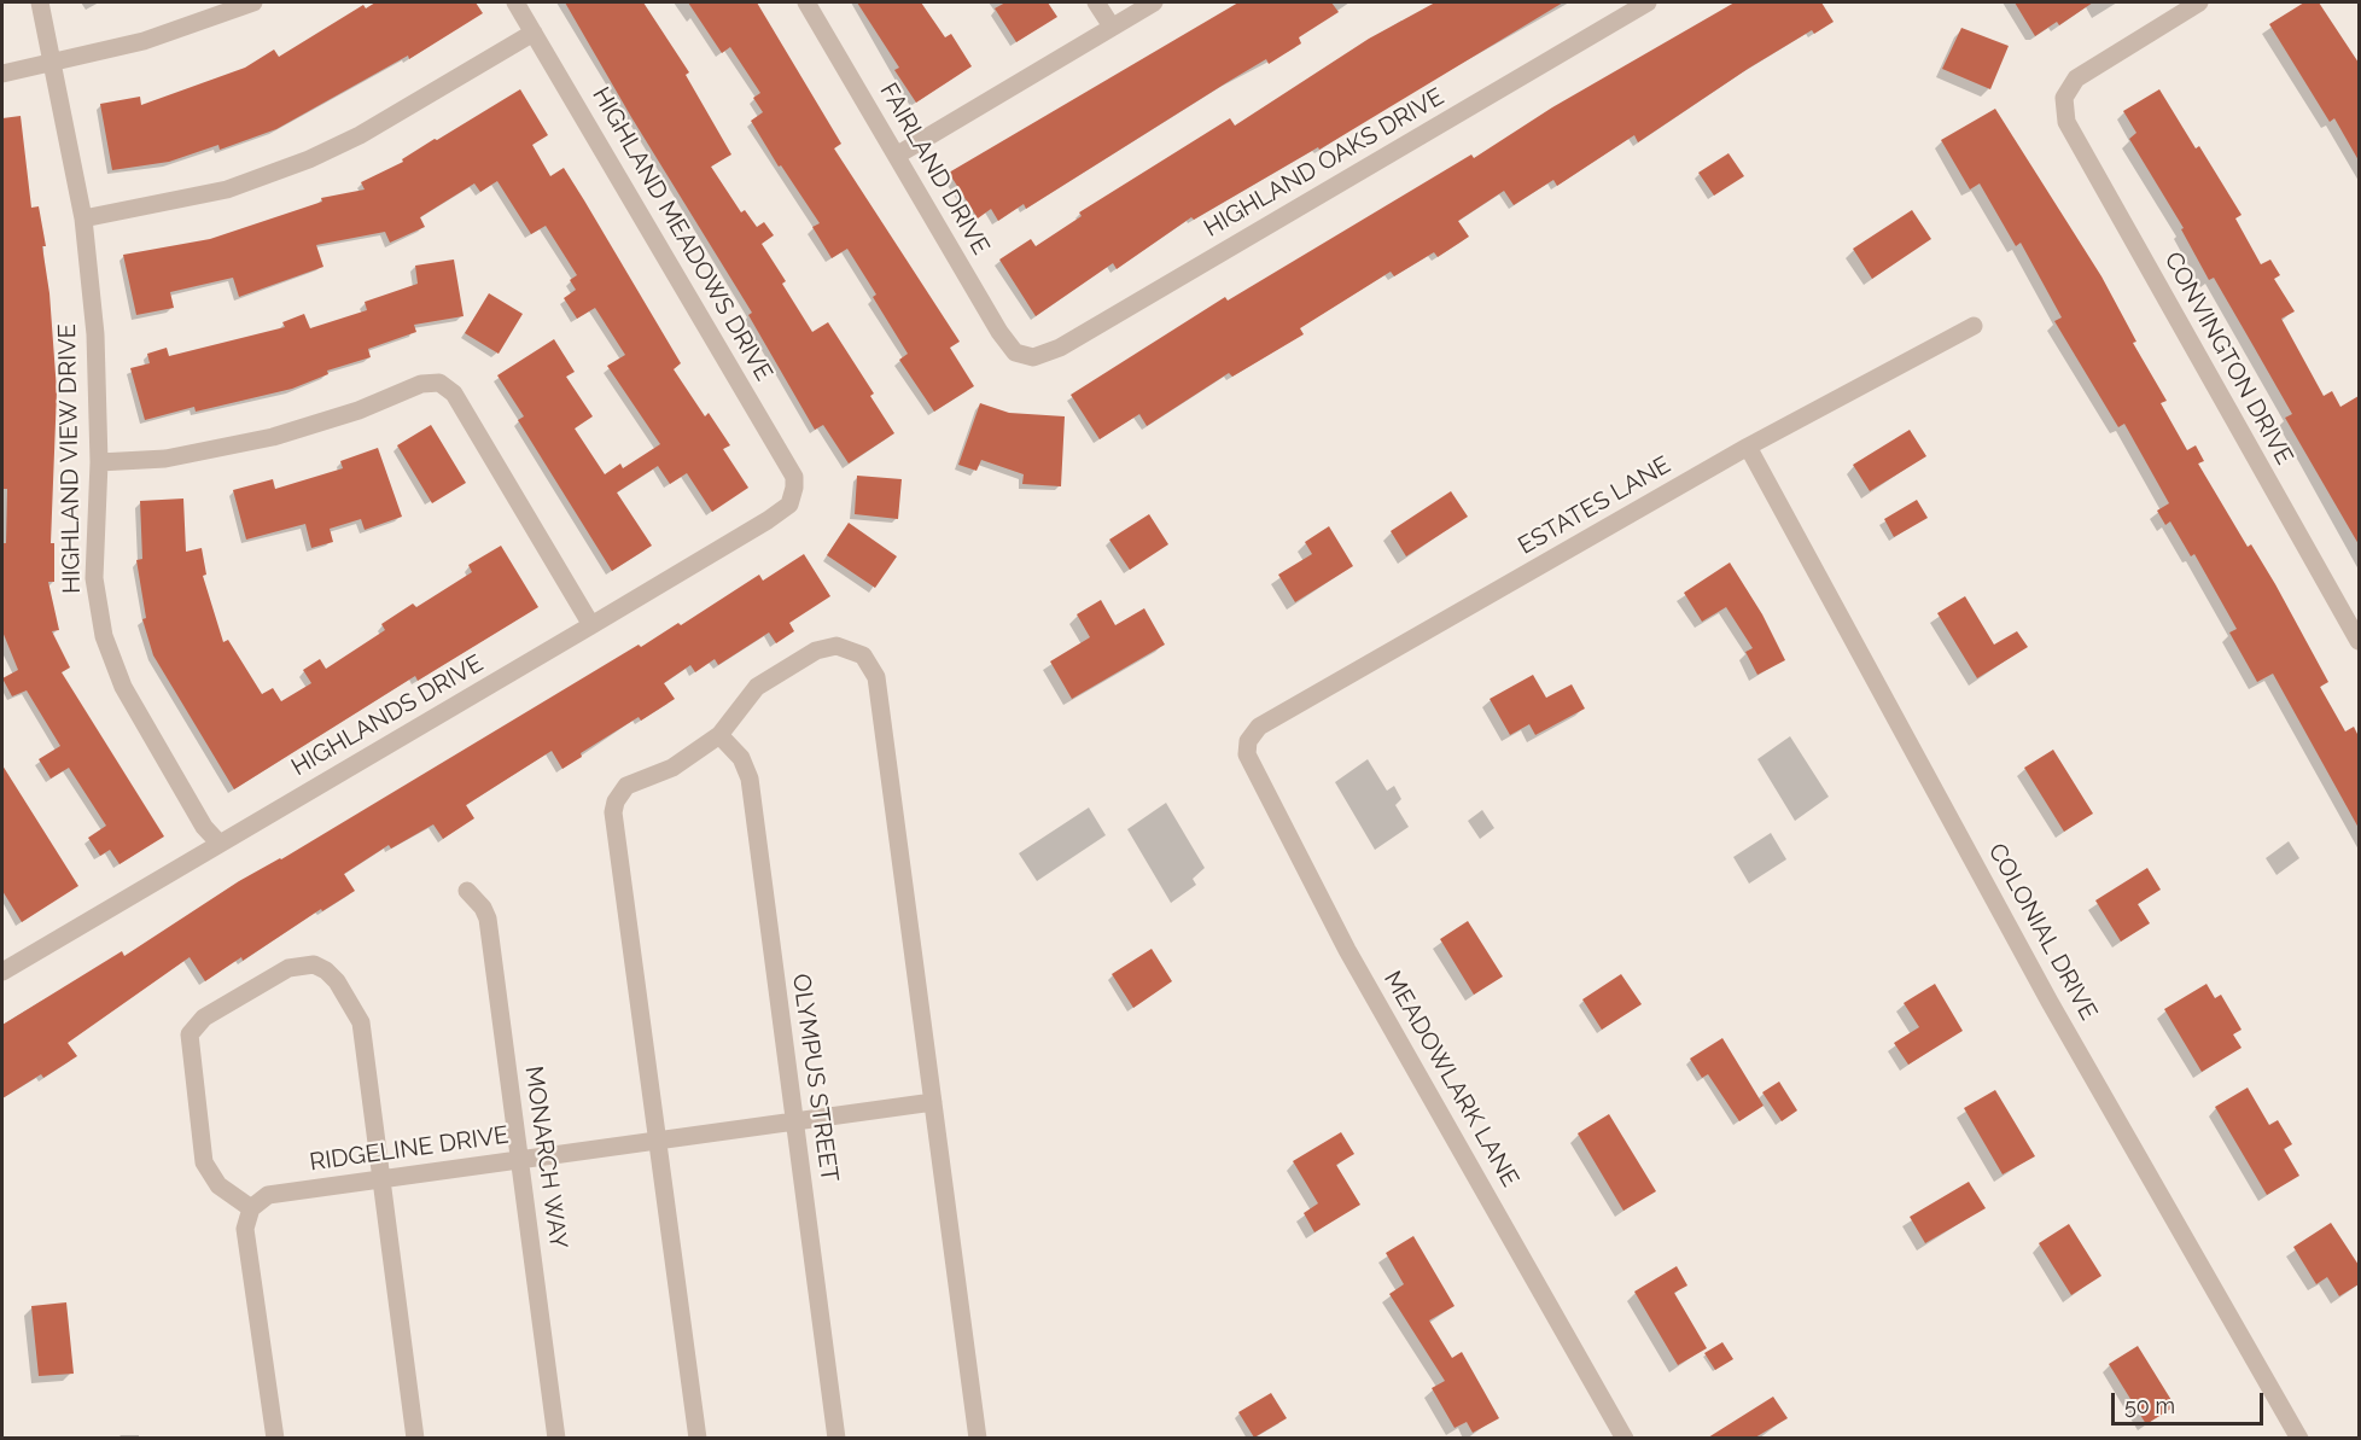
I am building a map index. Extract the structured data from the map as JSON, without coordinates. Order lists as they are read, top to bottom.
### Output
{
  "streets": {
    "street": [
      "HIGHLAND OAKS DRIVE",
      "FAIRLAND DRIVE",
      "HIGHLAND MEADOWS DRIVE",
      "CONVINGTON DRIVE",
      "HIGHLAND VIEW DRIVE",
      "ESTATES LANE",
      "HIGHLANDS DRIVE",
      "COLONIAL DRIVE",
      "OLYMPUS STREET",
      "MEADOWLARK LANE",
      "RIDGELINE DRIVE",
      "MONARCH WAY"
    ]
  },
  "crossings": [
    ["HIGHLAND OAKS DRIVE", "FAIRLAND DRIVE"],
    ["HIGHLAND MEADOWS DRIVE", "HIGHLANDS DRIVE"],
    ["HIGHLAND VIEW DRIVE", "HIGHLANDS DRIVE"],
    ["ESTATES LANE", "COLONIAL DRIVE"],
    ["ESTATES LANE", "MEADOWLARK LANE"],
    ["OLYMPUS STREET", "RIDGELINE DRIVE"],
    ["RIDGELINE DRIVE", "MONARCH WAY"]
  ],
  "scale_bar": "50 m"
}
